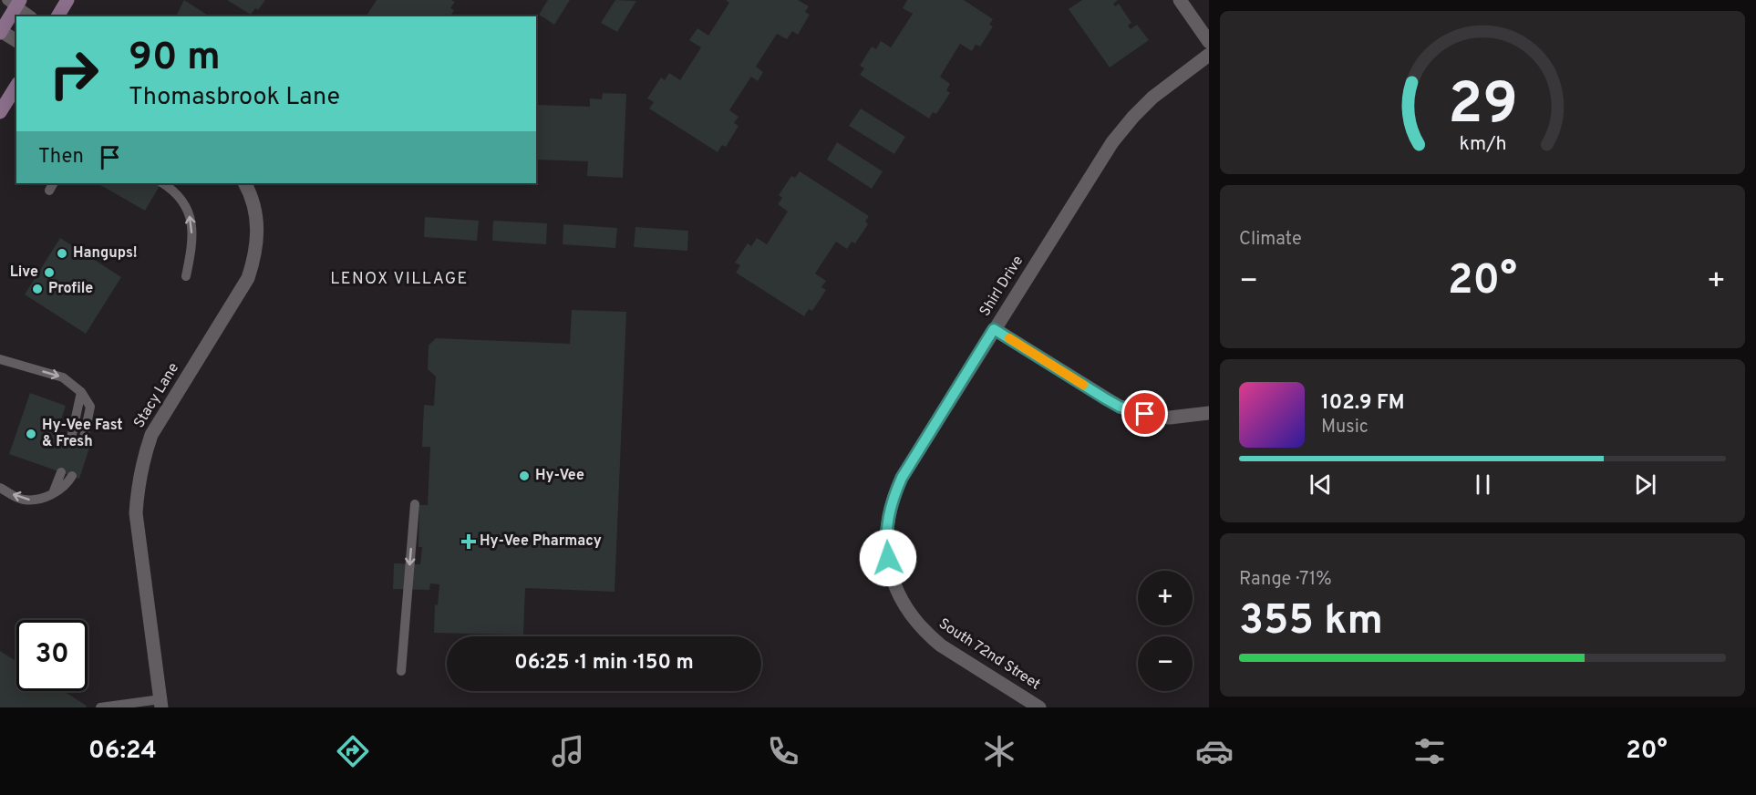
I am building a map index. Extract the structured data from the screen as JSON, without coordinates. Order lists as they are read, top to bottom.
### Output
{
  "streets": {
    "street": ["Shirl Drive", "Stacy Lane", "South 72nd Street"]
  },
  "crossings": [
    ["Shirl Drive", "South 72nd Street"]
  ],
  "districts": ["LENOX VILLAGE"],
  "places": {
    "other": [
      "Hangups!",
      "Live",
      "Profile",
      "Hy-Vee Fast & Fresh",
      "Hy-Vee"
    ],
    "health": ["Hy-Vee Pharmacy"]
  },
  "page": {
    "turn": ["90 m", "Thomasbrook Lane"],
    "then": "Then",
    "tile": [
      "Climate",
      ["Range · 71%", "355 km"]
    ],
    "heat": ["−", "20°", "+"],
    "song": ["102.9 FM", "Music"],
    "map_buttons": ["+", "−"],
    "limit": "30",
    "trip": "06:25 · 1 min · 150 m",
    "tabs": ["06:24", "20°"],
    "gauge": ["29", "km/h"]
  }
}
